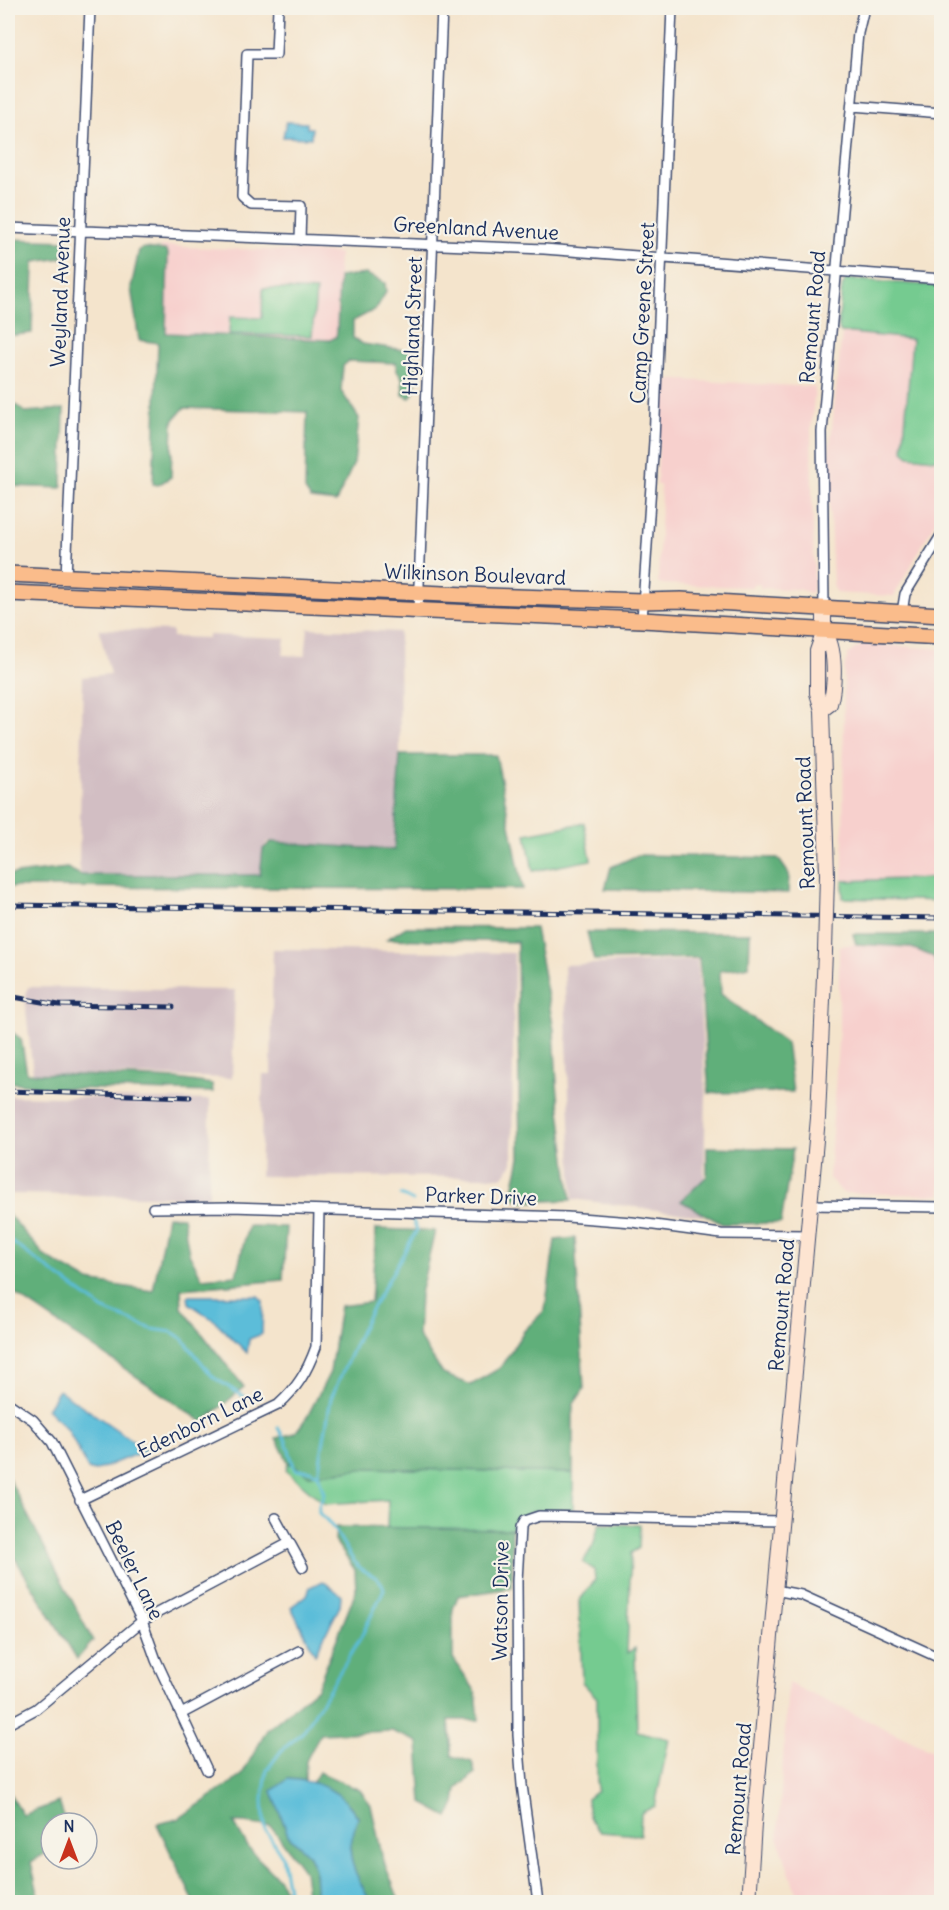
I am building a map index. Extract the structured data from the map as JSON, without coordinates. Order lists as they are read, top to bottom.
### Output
{
  "streets": {
    "main road": ["Remount Road", "Wilkinson Boulevard"],
    "street": [
      "Greenland Avenue",
      "Weyland Avenue",
      "Camp Greene Street",
      "Highland Street",
      "Parker Drive",
      "Edenborn Lane",
      "Beeler Lane",
      "Watson Drive"
    ]
  },
  "crossings": [
    ["Greenland Avenue", "Weyland Avenue"],
    ["Greenland Avenue", "Camp Greene Street"],
    ["Greenland Avenue", "Remount Road"],
    ["Greenland Avenue", "Highland Street"],
    ["Weyland Avenue", "Wilkinson Boulevard"],
    ["Camp Greene Street", "Wilkinson Boulevard"],
    ["Remount Road", "Wilkinson Boulevard"],
    ["Remount Road", "Parker Drive"],
    ["Remount Road", "Watson Drive"],
    ["Highland Street", "Wilkinson Boulevard"],
    ["Parker Drive", "Edenborn Lane"],
    ["Edenborn Lane", "Beeler Lane"]
  ],
  "north": "top"
}
